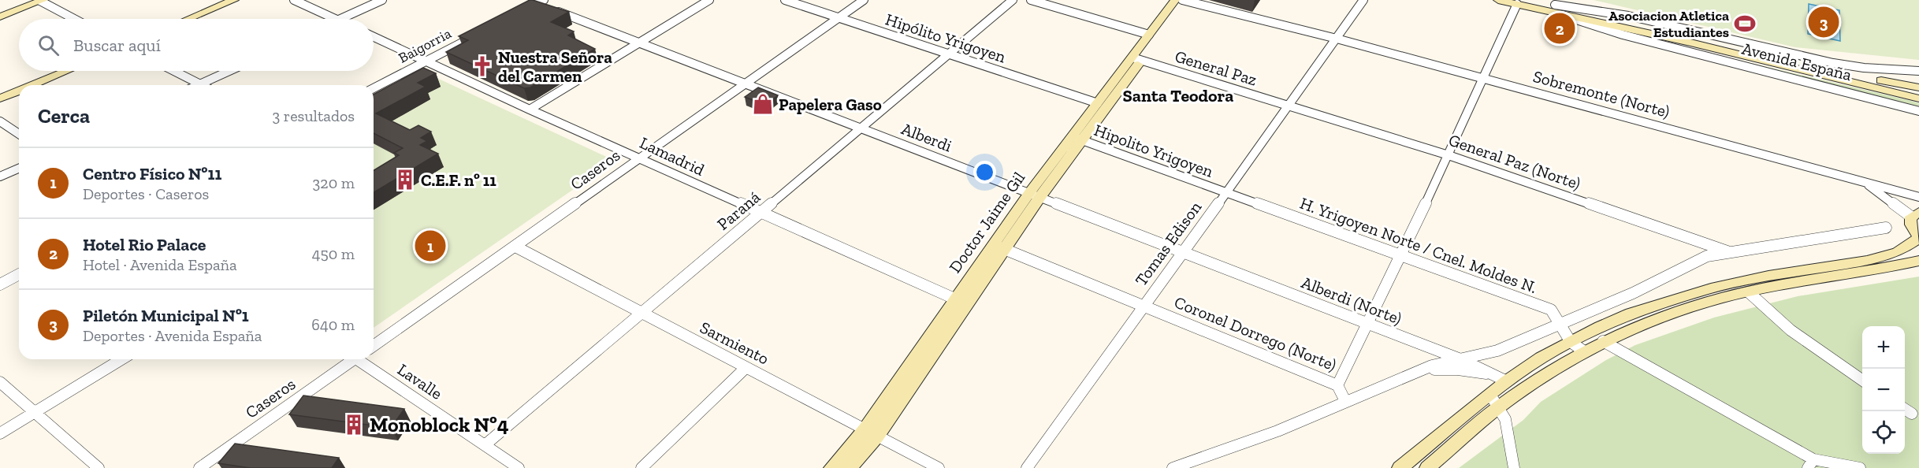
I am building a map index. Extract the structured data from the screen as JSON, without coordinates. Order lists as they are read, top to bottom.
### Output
{
  "streets": {
    "main road": ["Avenida España", "Doctor Jaime Gil"],
    "street": [
      "Hipólito Yrigoyen",
      "Baigorria",
      "General Paz",
      "Sobremonte (Norte)",
      "Alberdi",
      "Hipolito Yrigoyen",
      "Lamadrid",
      "General Paz (Norte)",
      "Caseros",
      "Paraná",
      "Tomas Edison",
      "H. Yrigoyen Norte / Cnel. Moldes N.",
      "Alberdi (Norte)",
      "Coronel Dorrego (Norte)",
      "Sarmiento",
      "Lavalle"
    ]
  },
  "crossings": [
    ["Hipólito Yrigoyen", "Caseros"],
    ["Hipólito Yrigoyen", "Paraná"],
    ["Hipólito Yrigoyen", "Doctor Jaime Gil"],
    ["Baigorria", "Lamadrid"],
    ["General Paz", "General Paz (Norte)"],
    ["General Paz", "Doctor Jaime Gil"],
    ["General Paz", "Tomas Edison"],
    ["Sobremonte (Norte)", "Doctor Jaime Gil"],
    ["Sobremonte (Norte)", "Tomas Edison"],
    ["Alberdi", "Caseros"],
    ["Alberdi", "Paraná"],
    ["Alberdi", "Doctor Jaime Gil"],
    ["Alberdi", "Tomas Edison"],
    ["Alberdi", "Alberdi (Norte)"],
    ["Hipolito Yrigoyen", "Doctor Jaime Gil"],
    ["Hipolito Yrigoyen", "Tomas Edison"],
    ["Hipolito Yrigoyen", "H. Yrigoyen Norte / Cnel. Moldes N."],
    ["Lamadrid", "Caseros"],
    ["Lamadrid", "Paraná"],
    ["Lamadrid", "Doctor Jaime Gil"],
    ["General Paz (Norte)", "Tomas Edison"],
    ["Caseros", "Sarmiento"],
    ["Paraná", "Sarmiento"],
    ["Paraná", "Lavalle"],
    ["Doctor Jaime Gil", "Coronel Dorrego (Norte)"],
    ["Doctor Jaime Gil", "Sarmiento"],
    ["Tomas Edison", "H. Yrigoyen Norte / Cnel. Moldes N."],
    ["Tomas Edison", "Alberdi (Norte)"],
    ["Tomas Edison", "Coronel Dorrego (Norte)"]
  ],
  "districts": ["Santa Teodora"],
  "places": {
    "sports": ["Asociacion Atletica Estudiantes"],
    "church": ["Nuestra Señora del Carmen"],
    "shop": ["Papelera Gaso"],
    "building": ["C.E.F. nº 11", "Monoblock Nº4"]
  },
  "page": {
    "pins": ["3", "2", "1"],
    "search": "Buscar aquí",
    "heading": ["Cerca", "3 resultados"],
    "list": [
      {
        "mark": "1",
        "name": "Centro Físico Nº11",
        "note": "Deportes · Caseros",
        "value": "320 m"
      },
      {
        "mark": "2",
        "name": "Hotel Rio Palace",
        "note": "Hotel · Avenida España",
        "value": "450 m"
      },
      {
        "mark": "3",
        "name": "Piletón Municipal Nº1",
        "note": "Deportes · Avenida España",
        "value": "640 m"
      }
    ],
    "map_buttons": ["+", "−"]
  }
}
